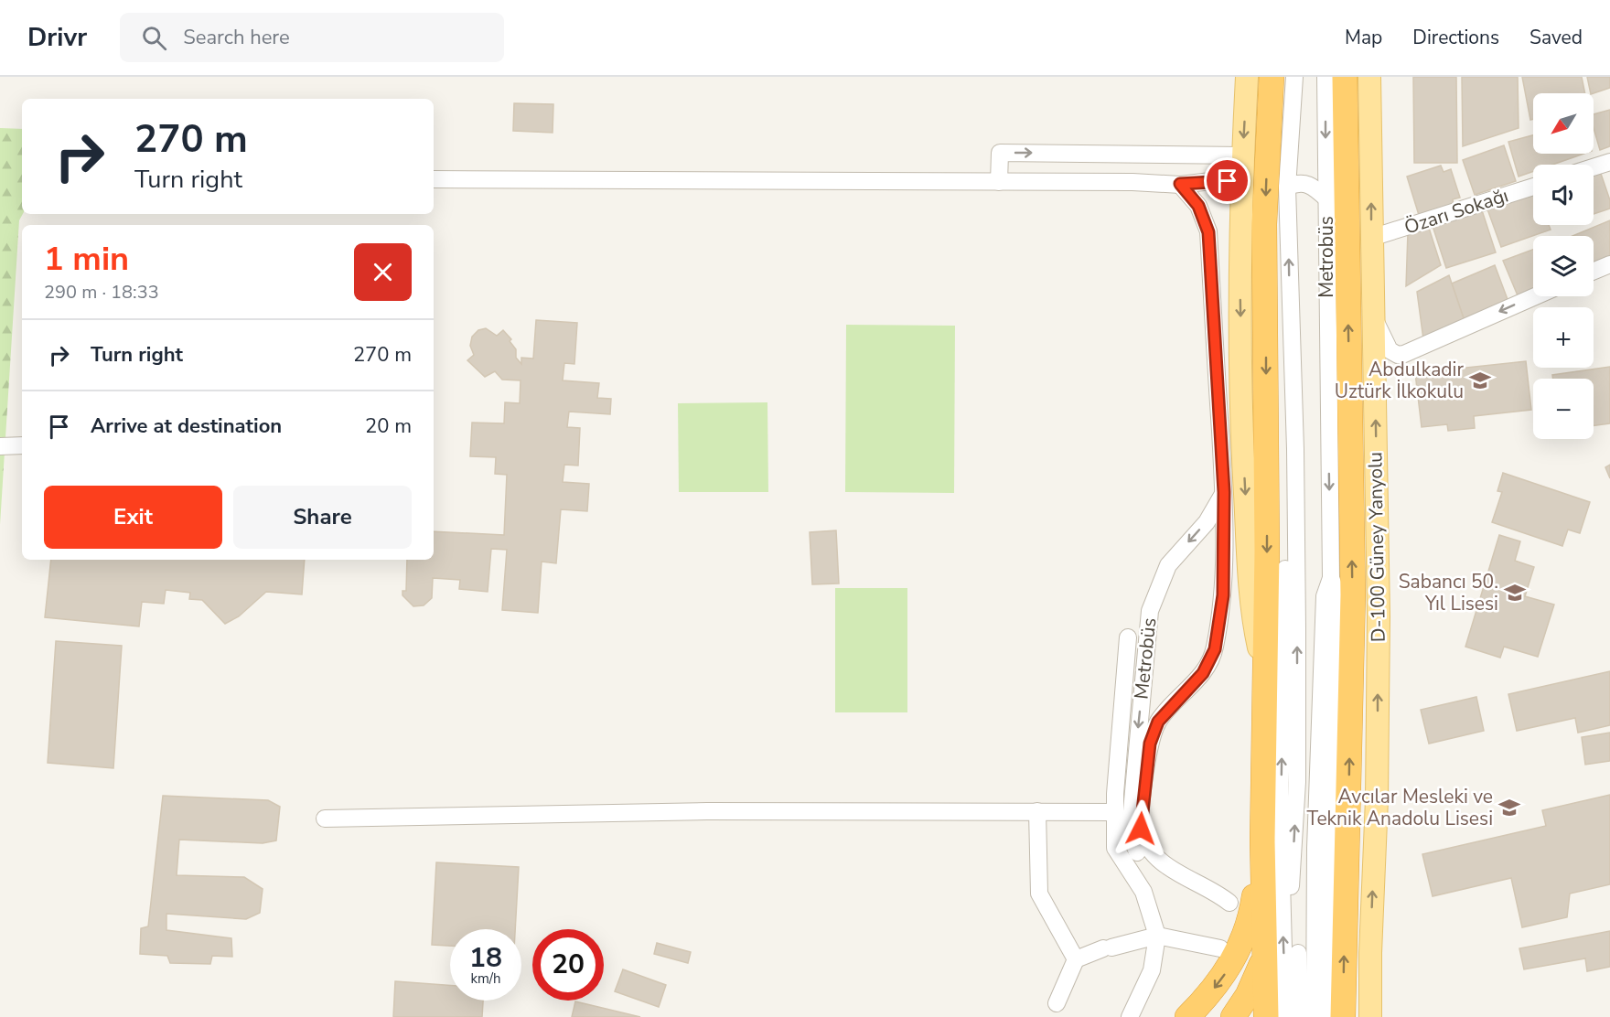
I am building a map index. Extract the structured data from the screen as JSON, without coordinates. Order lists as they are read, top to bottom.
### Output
{
  "streets": {
    "main road": ["D-100 Güney Yanyolu"],
    "street": ["Özarı Sokağı", "Metrobüs"]
  },
  "crossings": [
    ["Özarı Sokağı", "D-100 Güney Yanyolu"]
  ],
  "places": {
    "school or university": ["Abdulkadir Uztürk İlkokulu", "Sabancı 50. Yıl Lisesi", "Avcılar Mesleki ve Teknik Anadolu Lisesi"]
  },
  "north": "bottom left",
  "page": {
    "header": "Drivr",
    "search": "Search here",
    "nav": ["Map", "Directions", "Saved"],
    "map_buttons": ["+", "−"],
    "turn": ["270 m", "Turn right"],
    "heading": ["1 min", "290 m · 18:33"],
    "list": [
      {
        "name": "Turn right",
        "value": "270 m"
      },
      {
        "name": "Arrive at destination",
        "value": "20 m"
      }
    ],
    "buttons": ["Exit", "Share"],
    "speed": "18 km/h",
    "limit": "20"
  }
}
